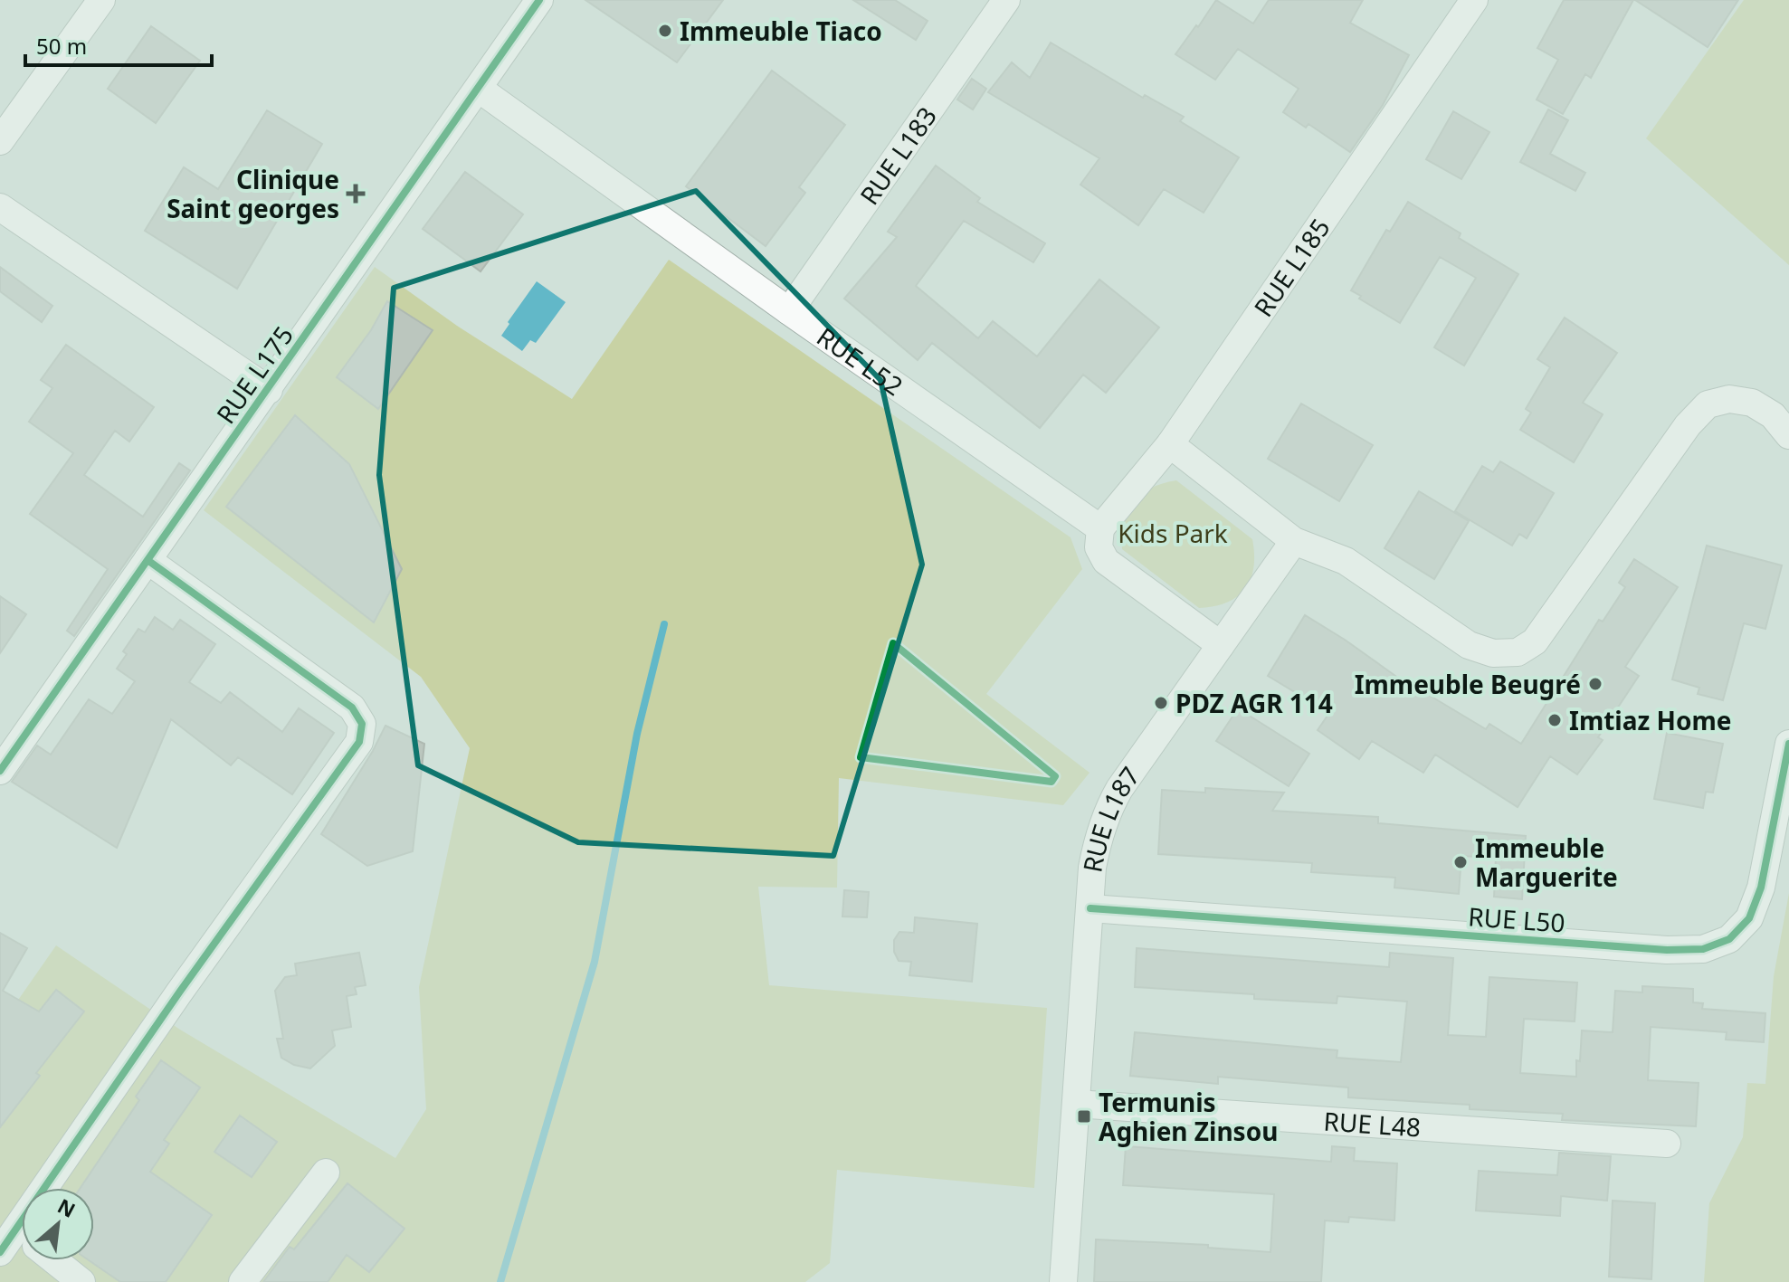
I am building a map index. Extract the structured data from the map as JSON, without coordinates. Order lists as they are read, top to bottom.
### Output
{
  "streets": {
    "street": [
      "RUE L183",
      "RUE L185",
      "RUE L52",
      "RUE L175",
      "RUE L187",
      "RUE L50",
      "RUE L48"
    ]
  },
  "crossings": [
    ["RUE L183", "RUE L52"],
    ["RUE L185", "RUE L52"],
    ["RUE L52", "RUE L175"],
    ["RUE L187", "RUE L50"],
    ["RUE L187", "RUE L48"]
  ],
  "parks": ["Kids Park"],
  "places": {
    "other": [
      "Immeuble Tiaco",
      "Immeuble Beugré",
      "PDZ AGR 114",
      "Imtiaz Home",
      "Immeuble Marguerite"
    ],
    "health": ["Clinique Saint georges"],
    "transit": ["Termunis Aghien Zinsou"]
  },
  "scale_bar": "50 m",
  "north": "top right"
}
